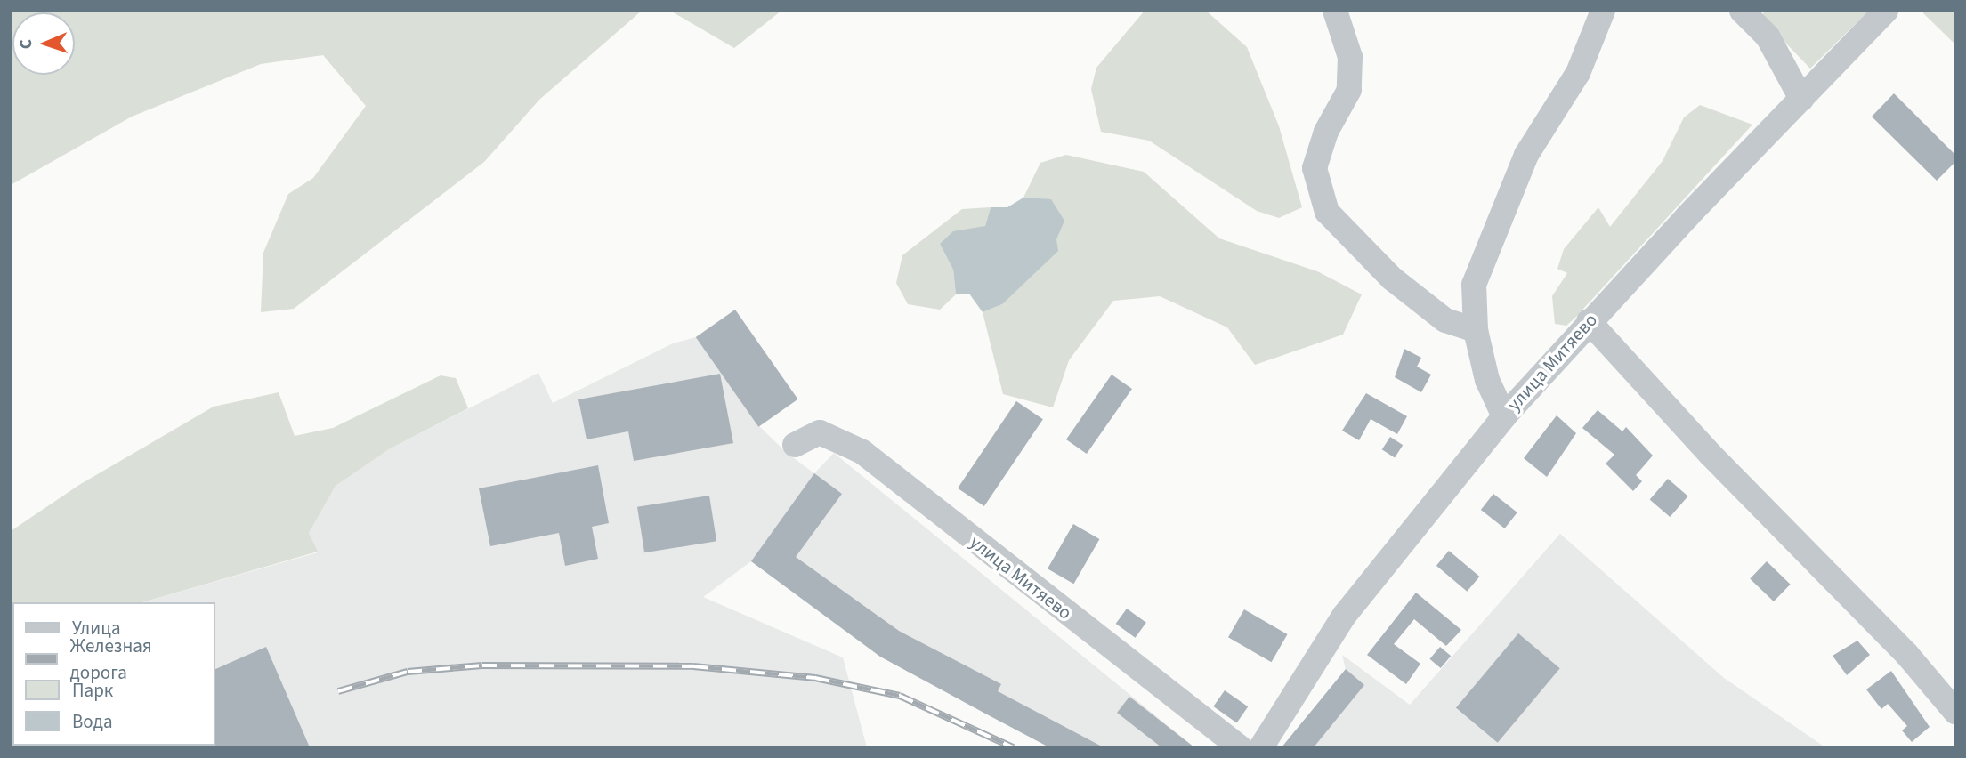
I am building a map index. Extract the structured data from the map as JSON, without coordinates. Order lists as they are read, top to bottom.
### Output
{
  "streets": {
    "street": ["улица Митяево"]
  },
  "legend": [
    "Улица",
    "Железная дорога",
    "Парк",
    "Вода"
  ],
  "north": "left"
}
